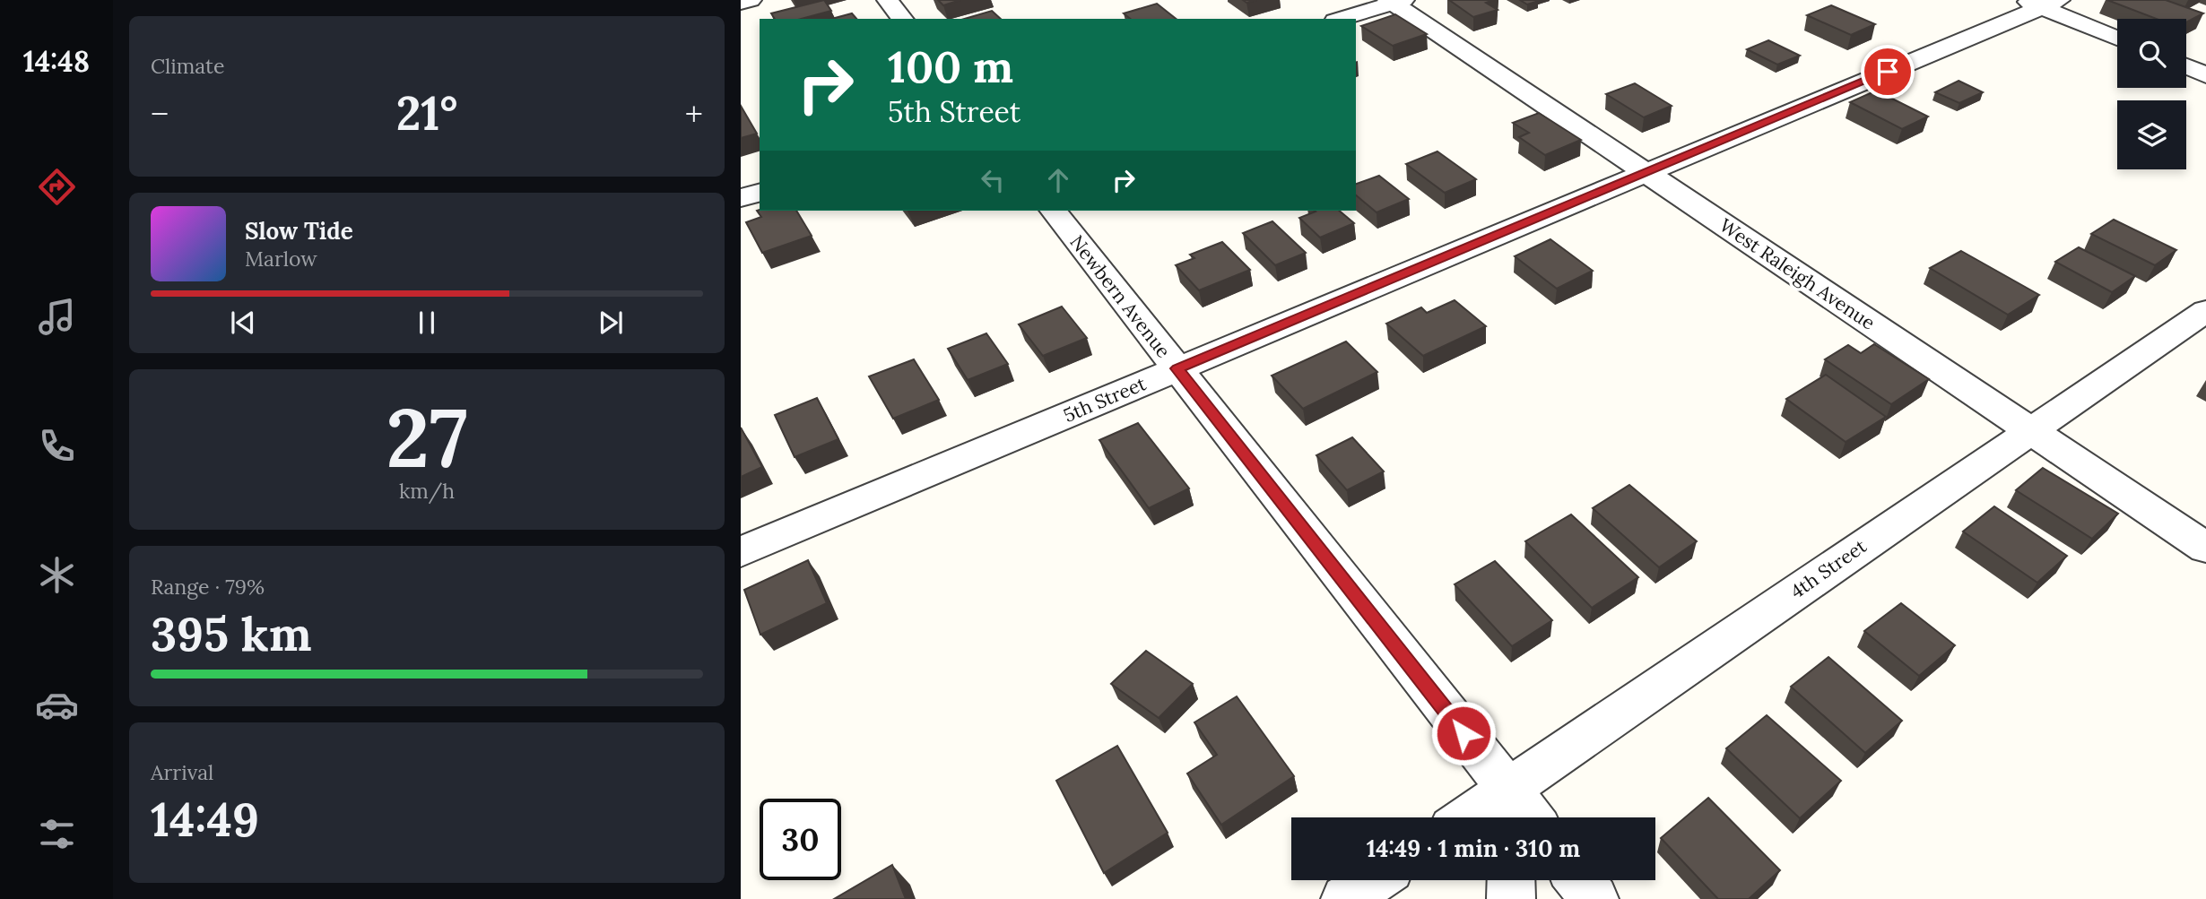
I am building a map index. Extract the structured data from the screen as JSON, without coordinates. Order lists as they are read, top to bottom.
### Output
{
  "streets": {
    "street": [
      "West Raleigh Avenue",
      "Newbern Avenue",
      "5th Street",
      "4th Street"
    ]
  },
  "crossings": [
    ["West Raleigh Avenue", "5th Street"],
    ["West Raleigh Avenue", "4th Street"],
    ["Newbern Avenue", "5th Street"],
    ["Newbern Avenue", "4th Street"]
  ],
  "page": {
    "tabs": "14:48",
    "tile": [
      "Climate",
      ["27", "km/h"],
      ["Range · 79%", "395 km"],
      ["Arrival", "14:49"]
    ],
    "turn": ["100 m", "5th Street"],
    "heat": ["−", "21°", "+"],
    "song": ["Slow Tide", "Marlow"],
    "limit": "30",
    "trip": "14:49 · 1 min · 310 m"
  }
}
